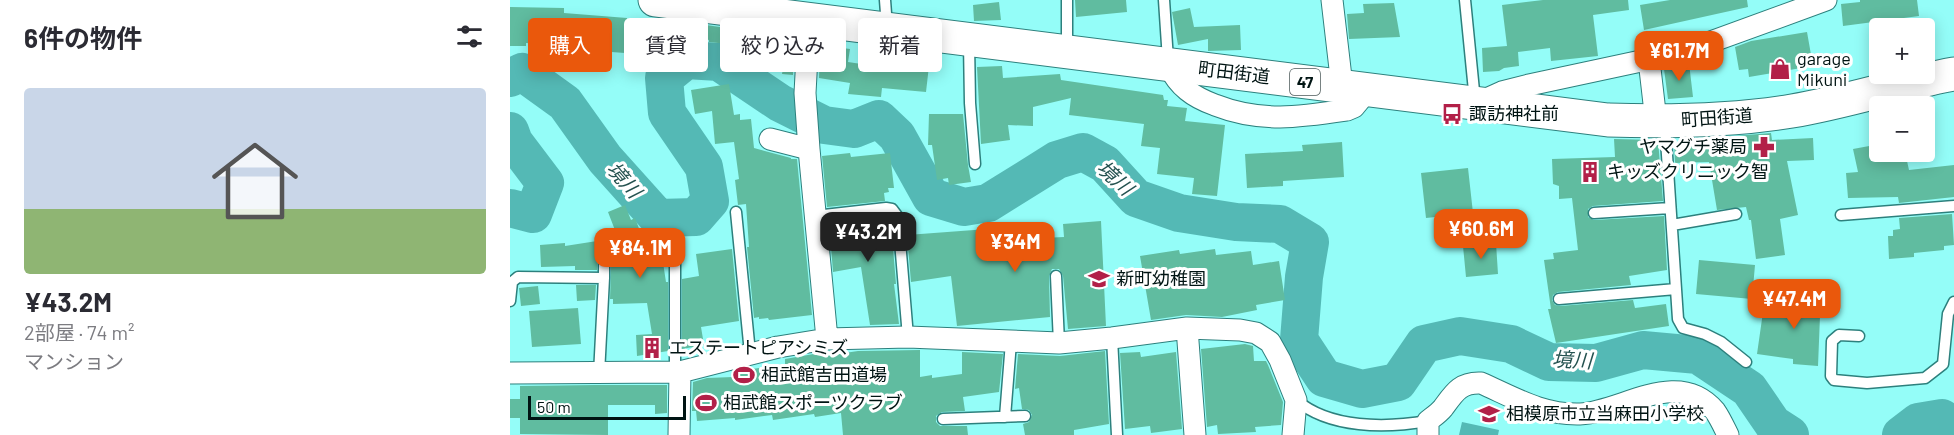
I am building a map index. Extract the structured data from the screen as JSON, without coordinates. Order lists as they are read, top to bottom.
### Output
{
  "streets": {
    "main road": ["町田街道", "47"]
  },
  "water": ["境川"],
  "places": {
    "shop": ["garage Mikuni"],
    "bus stop": ["諏訪神社前"],
    "pharmacy": ["ヤマグチ薬局"],
    "building": ["キッズクリニック智", "エステートピアシミズ"],
    "school or university": ["新町幼稚園", "相模原市立当麻田小学校"],
    "sports": ["相武館吉田道場", "相武館スポーツクラブ"]
  },
  "scale_bar": "50 m",
  "page": {
    "heading": "6件の物件",
    "map_buttons": ["+", "−"],
    "chip": [
      "購入",
      "賃貸",
      "絞り込み",
      "新着"
    ],
    "price": [
      "¥61.7M",
      "¥60.6M",
      "¥43.2M",
      "¥34M",
      "¥84.1M",
      "¥47.4M"
    ],
    "list": [
      {
        "name": "¥43.2M",
        "note": "2部屋 · 74 m² · マンション"
      }
    ],
    "scale": "50 m"
  }
}
